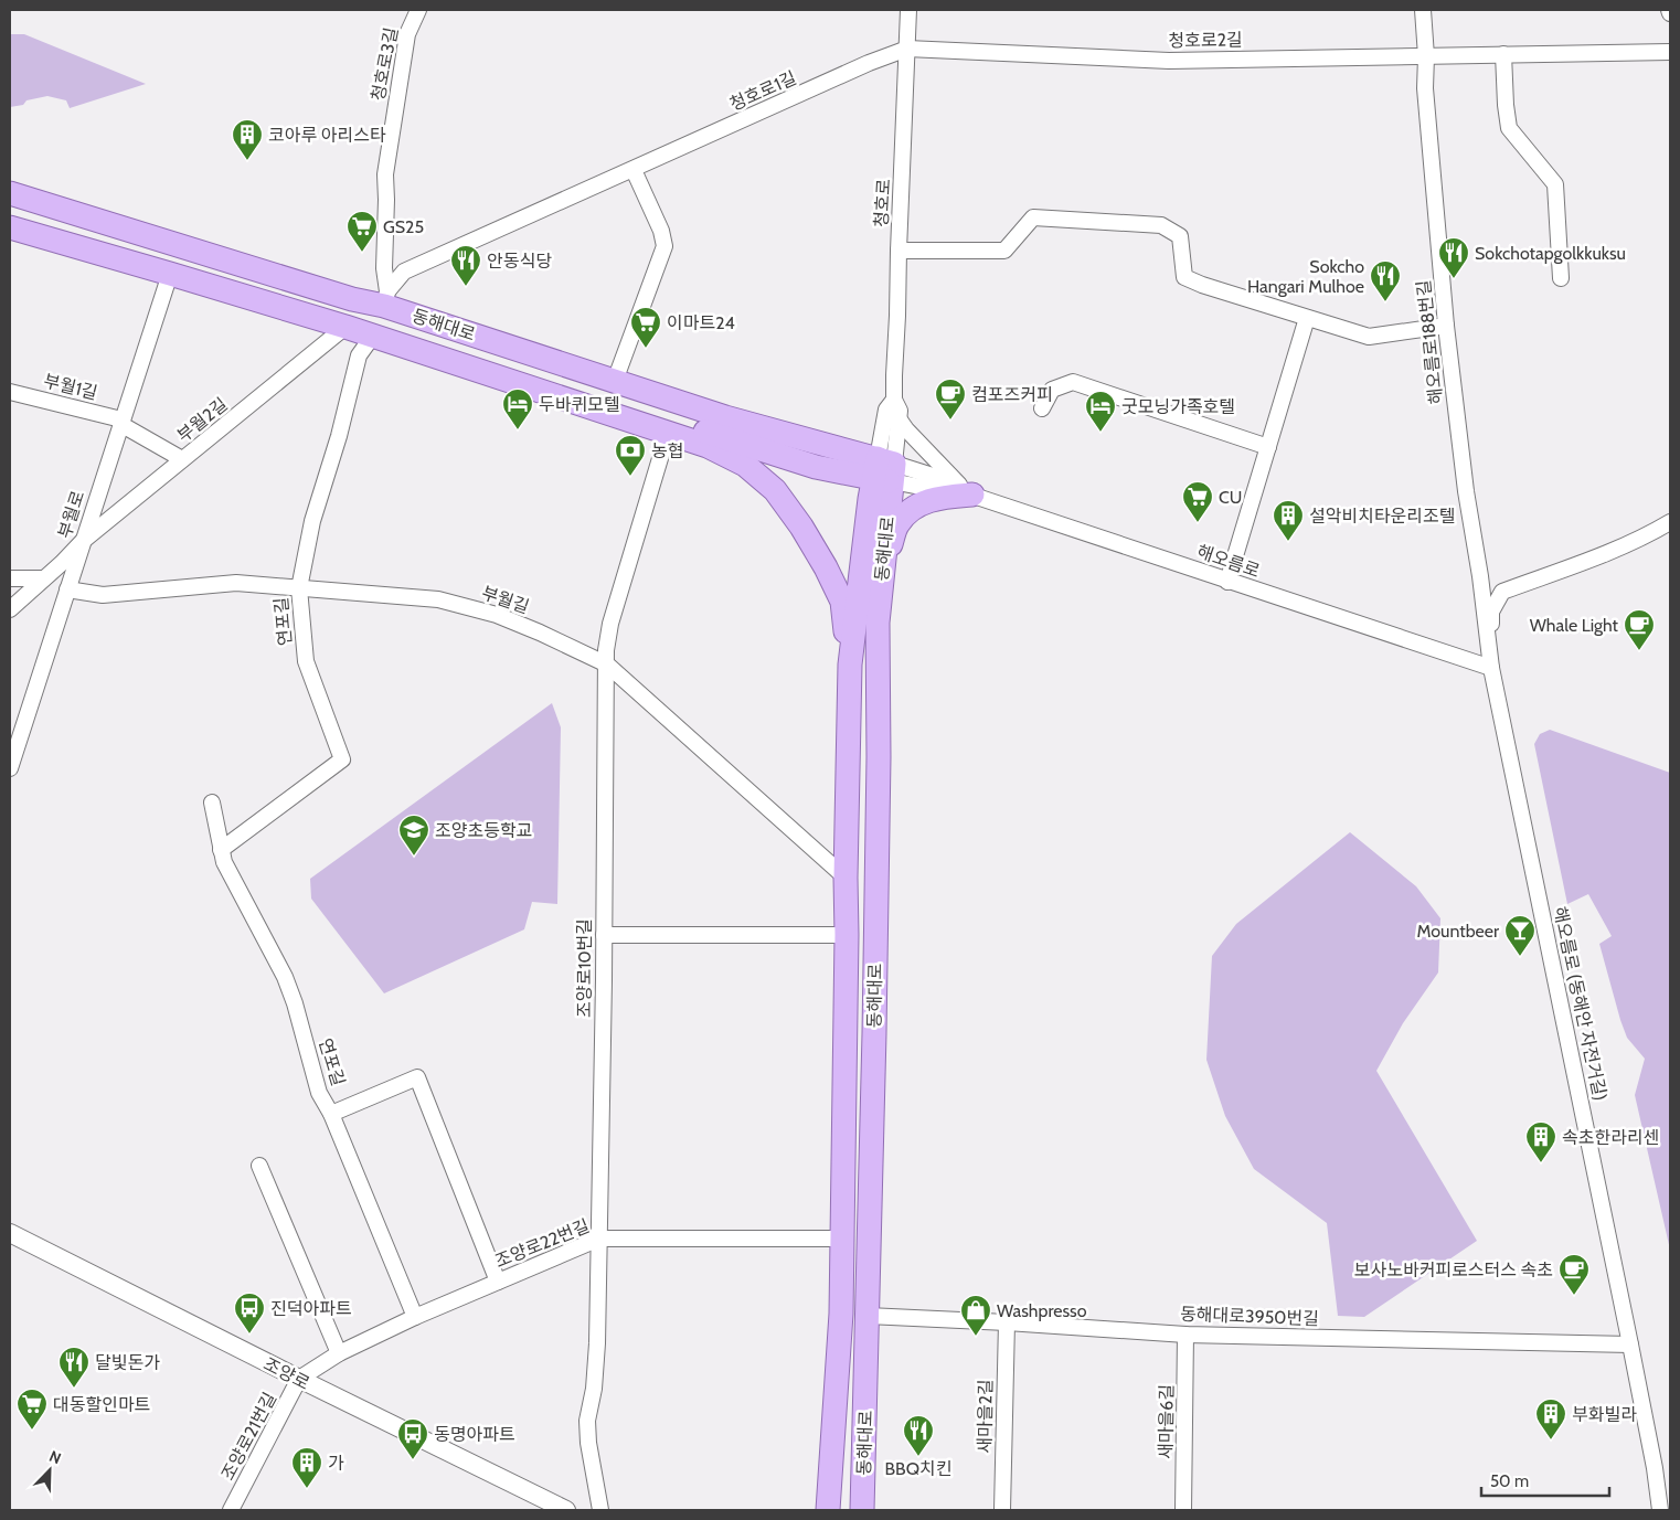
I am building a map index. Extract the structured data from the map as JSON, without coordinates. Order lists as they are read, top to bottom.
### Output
{
  "streets": {
    "main road": ["동해대로"],
    "street": [
      "청호로2길",
      "청호로3길",
      "청호로1길",
      "청호로",
      "해오름로188번길",
      "부월1길",
      "부월2길",
      "부월로",
      "해오름로",
      "부월길",
      "연포길",
      "조양로10번길",
      "해오름로 (동해안 자전거길)",
      "조양로22번길",
      "동해대로3950번길",
      "조양로",
      "새마을2길",
      "새마을6길",
      "조양로21번길"
    ]
  },
  "crossings": [
    ["청호로2길", "청호로1길"],
    ["청호로2길", "청호로"],
    ["청호로2길", "해오름로188번길"],
    ["청호로3길", "청호로1길"],
    ["청호로3길", "동해대로"],
    ["청호로1길", "청호로"],
    ["청호로1길", "동해대로"],
    ["청호로", "동해대로"],
    ["청호로", "해오름로"],
    ["동해대로", "부월2길"],
    ["동해대로", "부월로"],
    ["동해대로", "해오름로"],
    ["동해대로", "부월길"],
    ["동해대로", "연포길"],
    ["동해대로", "조양로10번길"],
    ["동해대로", "조양로22번길"],
    ["동해대로", "동해대로3950번길"],
    ["해오름로188번길", "해오름로"],
    ["해오름로188번길", "해오름로 (동해안 자전거길)"],
    ["부월1길", "부월2길"],
    ["부월1길", "부월로"],
    ["부월2길", "부월로"],
    ["부월로", "부월길"],
    ["해오름로", "해오름로 (동해안 자전거길)"],
    ["부월길", "연포길"],
    ["부월길", "조양로10번길"],
    ["연포길", "조양로22번길"],
    ["조양로10번길", "조양로22번길"],
    ["해오름로 (동해안 자전거길)", "동해대로3950번길"],
    ["조양로22번길", "조양로"],
    ["조양로22번길", "조양로21번길"],
    ["동해대로3950번길", "새마을2길"],
    ["동해대로3950번길", "새마을6길"],
    ["조양로", "조양로21번길"]
  ],
  "places": {
    "building": [
      "코아루 아리스타",
      "설악비치타운리조텔",
      "속초한라리센",
      "부화빌라",
      "가"
    ],
    "supermarket": [
      "GS25",
      "이마트24",
      "CU",
      "대동할인마트"
    ],
    "restaurant": [
      "Sokchotapgolkkuksu",
      "안동식당",
      "Sokcho Hangari Mulhoe",
      "달빛돈가",
      "BBQ치킨"
    ],
    "cafe": ["컴포즈커피", "Whale Light", "보사노바커피로스터스 속초"],
    "hotel": ["두바퀴모텔", "굿모닝가족호텔"],
    "bank": ["농협"],
    "school or university": ["조양초등학교"],
    "bar": ["Mountbeer"],
    "bus stop": ["진덕아파트", "동명아파트"],
    "shop": ["Washpresso"]
  },
  "scale_bar": "50 m",
  "north": "top right"
}
